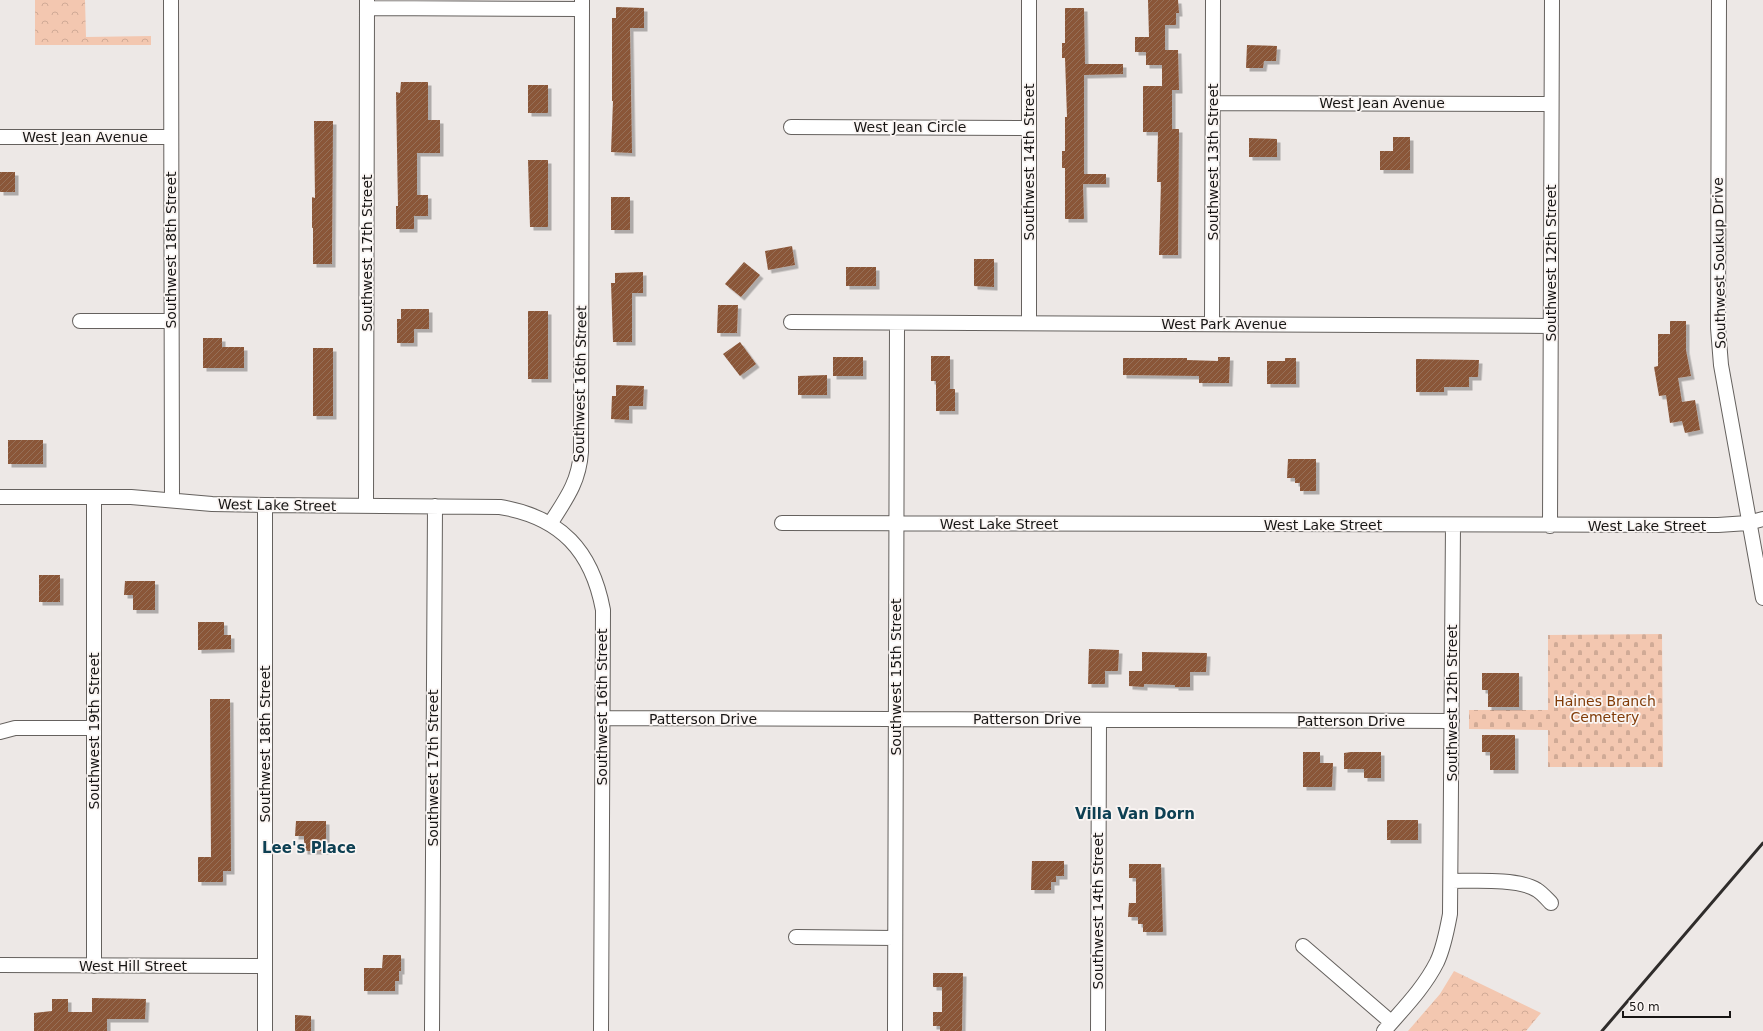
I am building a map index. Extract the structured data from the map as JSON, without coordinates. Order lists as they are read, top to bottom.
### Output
{
  "streets": {
    "street": [
      "West Jean Avenue",
      "West Jean Circle",
      "Southwest 14th Street",
      "Southwest 13th Street",
      "Southwest 18th Street",
      "Southwest 17th Street",
      "Southwest 12th Street",
      "Southwest Soukup Drive",
      "West Park Avenue",
      "Southwest 16th Street",
      "West Lake Street",
      "Southwest 15th Street",
      "Patterson Drive",
      "Southwest 19th Street",
      "West Hill Street"
    ]
  },
  "crossings": [
    ["West Jean Avenue", "Southwest 13th Street"],
    ["West Jean Avenue", "Southwest 18th Street"],
    ["West Jean Avenue", "Southwest 12th Street"],
    ["West Jean Circle", "Southwest 14th Street"],
    ["Southwest 14th Street", "West Park Avenue"],
    ["Southwest 14th Street", "Patterson Drive"],
    ["Southwest 13th Street", "West Park Avenue"],
    ["Southwest 18th Street", "West Lake Street"],
    ["Southwest 18th Street", "West Hill Street"],
    ["Southwest 17th Street", "West Lake Street"],
    ["Southwest 12th Street", "West Park Avenue"],
    ["Southwest 12th Street", "West Lake Street"],
    ["Southwest 12th Street", "Patterson Drive"],
    ["Southwest Soukup Drive", "West Lake Street"],
    ["West Park Avenue", "Southwest 15th Street"],
    ["Southwest 16th Street", "West Lake Street"],
    ["Southwest 16th Street", "Patterson Drive"],
    ["West Lake Street", "Southwest 15th Street"],
    ["West Lake Street", "Southwest 19th Street"],
    ["Southwest 15th Street", "Patterson Drive"],
    ["Southwest 19th Street", "West Hill Street"]
  ],
  "districts": ["Villa Van Dorn", "Lee's Place"],
  "parks": ["Haines Branch Cemetery"],
  "scale_bar": "50 m"
}
